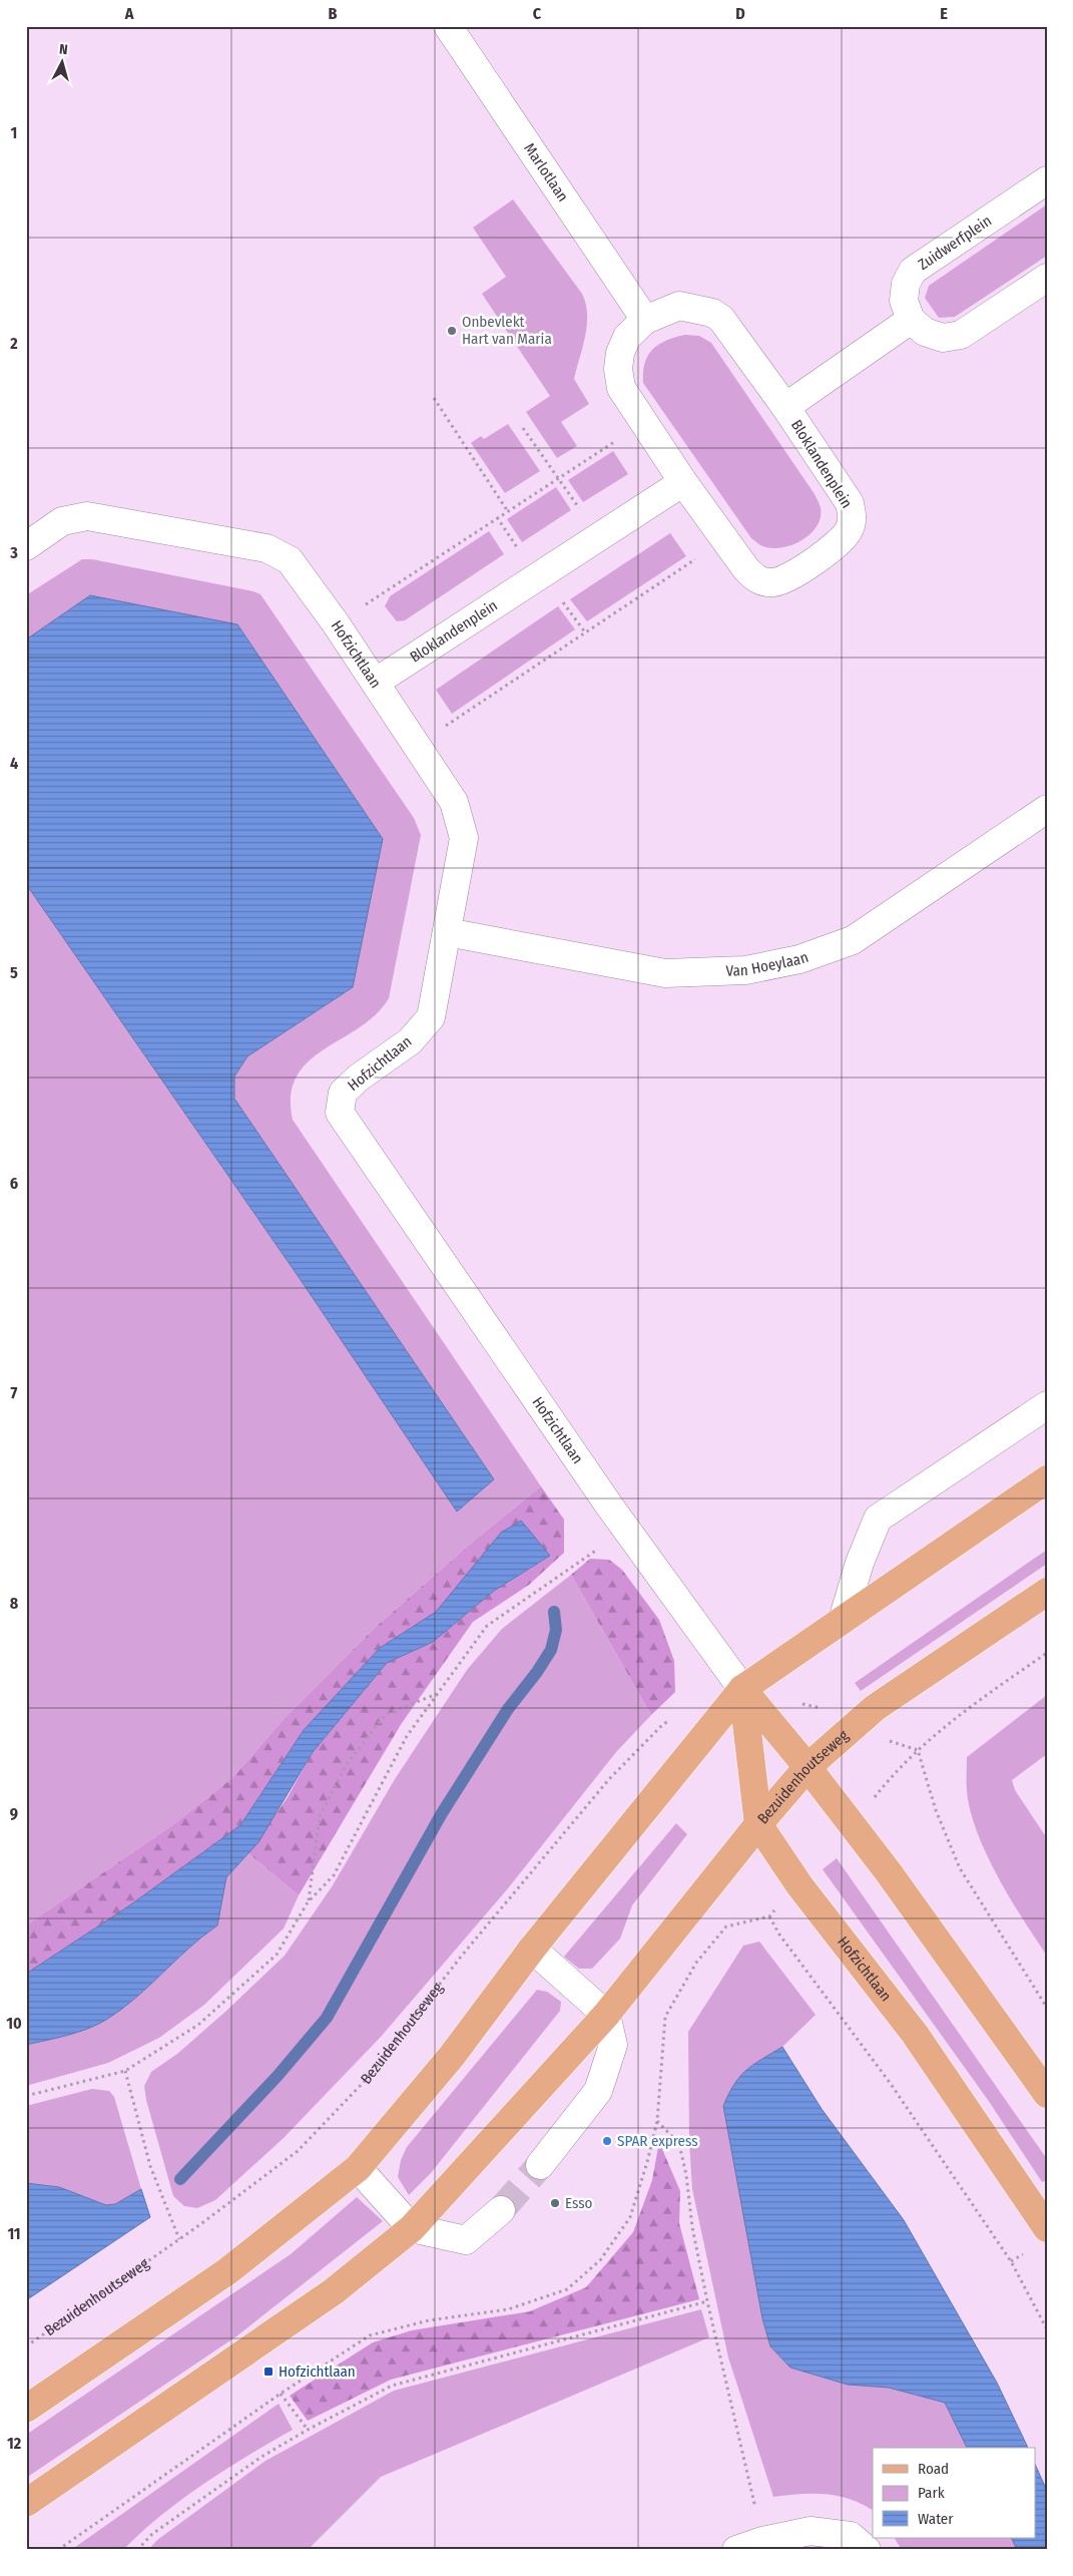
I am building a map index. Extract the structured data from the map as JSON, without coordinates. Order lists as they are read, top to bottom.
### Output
{
  "streets": {
    "main road": ["Hofzichtlaan", "Bezuidenhoutseweg"],
    "street": [
      "Marlotlaan",
      "Zuidwerfplein",
      "Bloklandenplein",
      "Van Hoeylaan"
    ]
  },
  "crossings": [
    ["Marlotlaan", "Bloklandenplein"],
    ["Zuidwerfplein", "Bloklandenplein"],
    ["Bloklandenplein", "Hofzichtlaan"],
    ["Hofzichtlaan", "Van Hoeylaan"],
    ["Hofzichtlaan", "Bezuidenhoutseweg"]
  ],
  "places": {
    "other": ["Onbevlekt Hart van Maria", "SPAR express", "Esso"],
    "transit": ["Hofzichtlaan"]
  },
  "legend": ["Road", "Park", "Water"],
  "north": "top",
  "grid": {
    "columns": [
      "A",
      "B",
      "C",
      "D",
      "E"
    ],
    "rows": [
      "1",
      "2",
      "3",
      "4",
      "5",
      "6",
      "7",
      "8",
      "9",
      "10",
      "11",
      "12"
    ]
  }
}
